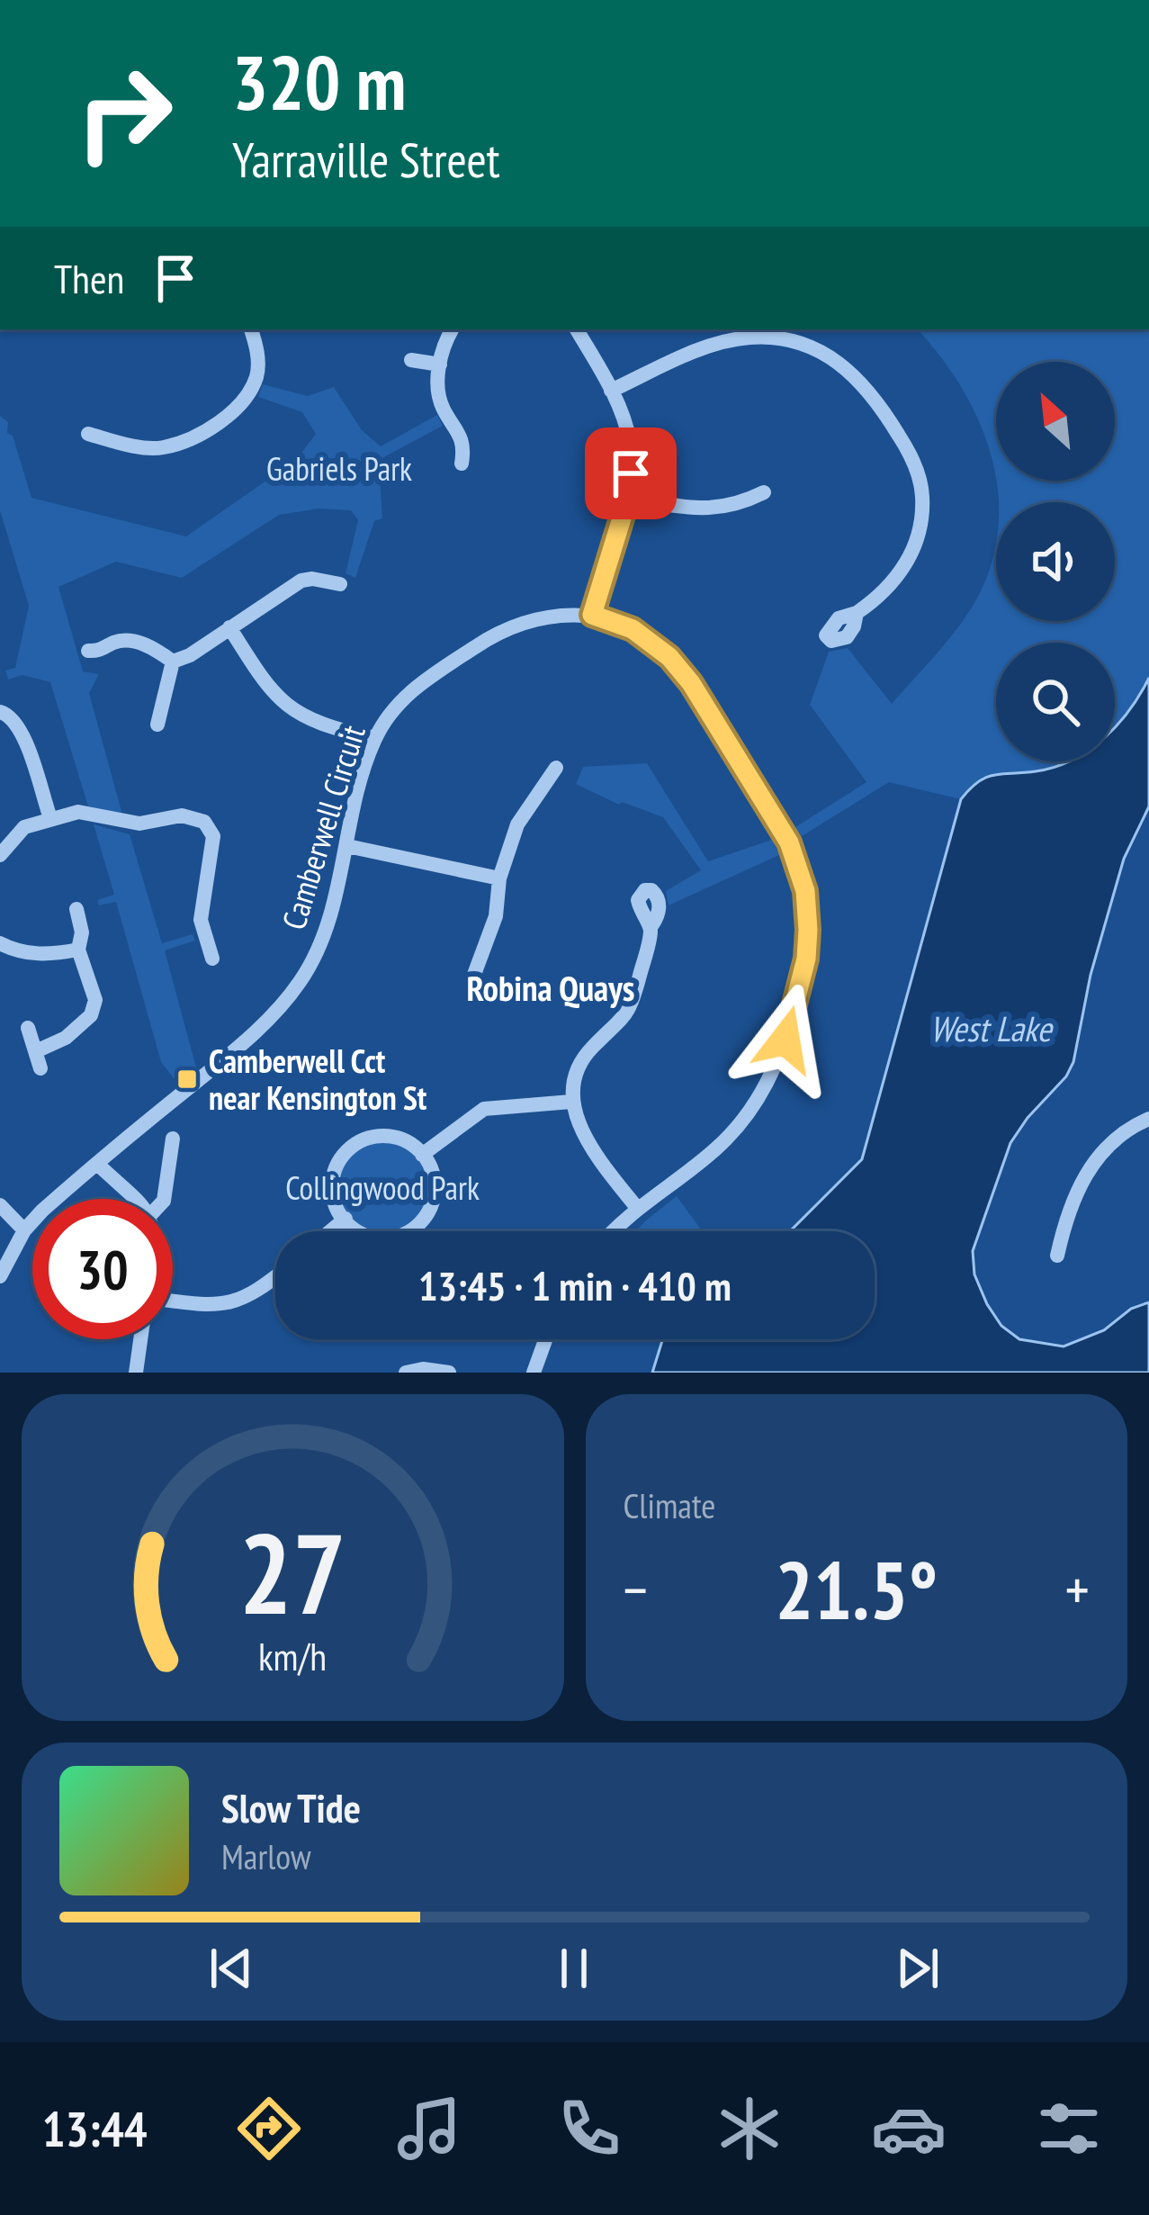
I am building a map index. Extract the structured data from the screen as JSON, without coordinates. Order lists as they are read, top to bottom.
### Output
{
  "streets": {
    "street": ["Camberwell Circuit"]
  },
  "districts": ["Robina Quays"],
  "water": ["West Lake"],
  "parks": ["Gabriels Park", "Collingwood Park"],
  "places": {
    "transit": ["Camberwell Cct near Kensington St"]
  },
  "north": "top left",
  "page": {
    "turn": ["320 m", "Yarraville Street"],
    "then": "Then",
    "limit": "30",
    "trip": "13:45 · 1 min · 410 m",
    "tile": "Climate",
    "heat": ["−", "21.5°", "+"],
    "song": ["Slow Tide", "Marlow"],
    "tabs": "13:44",
    "gauge": ["27", "km/h"]
  }
}
